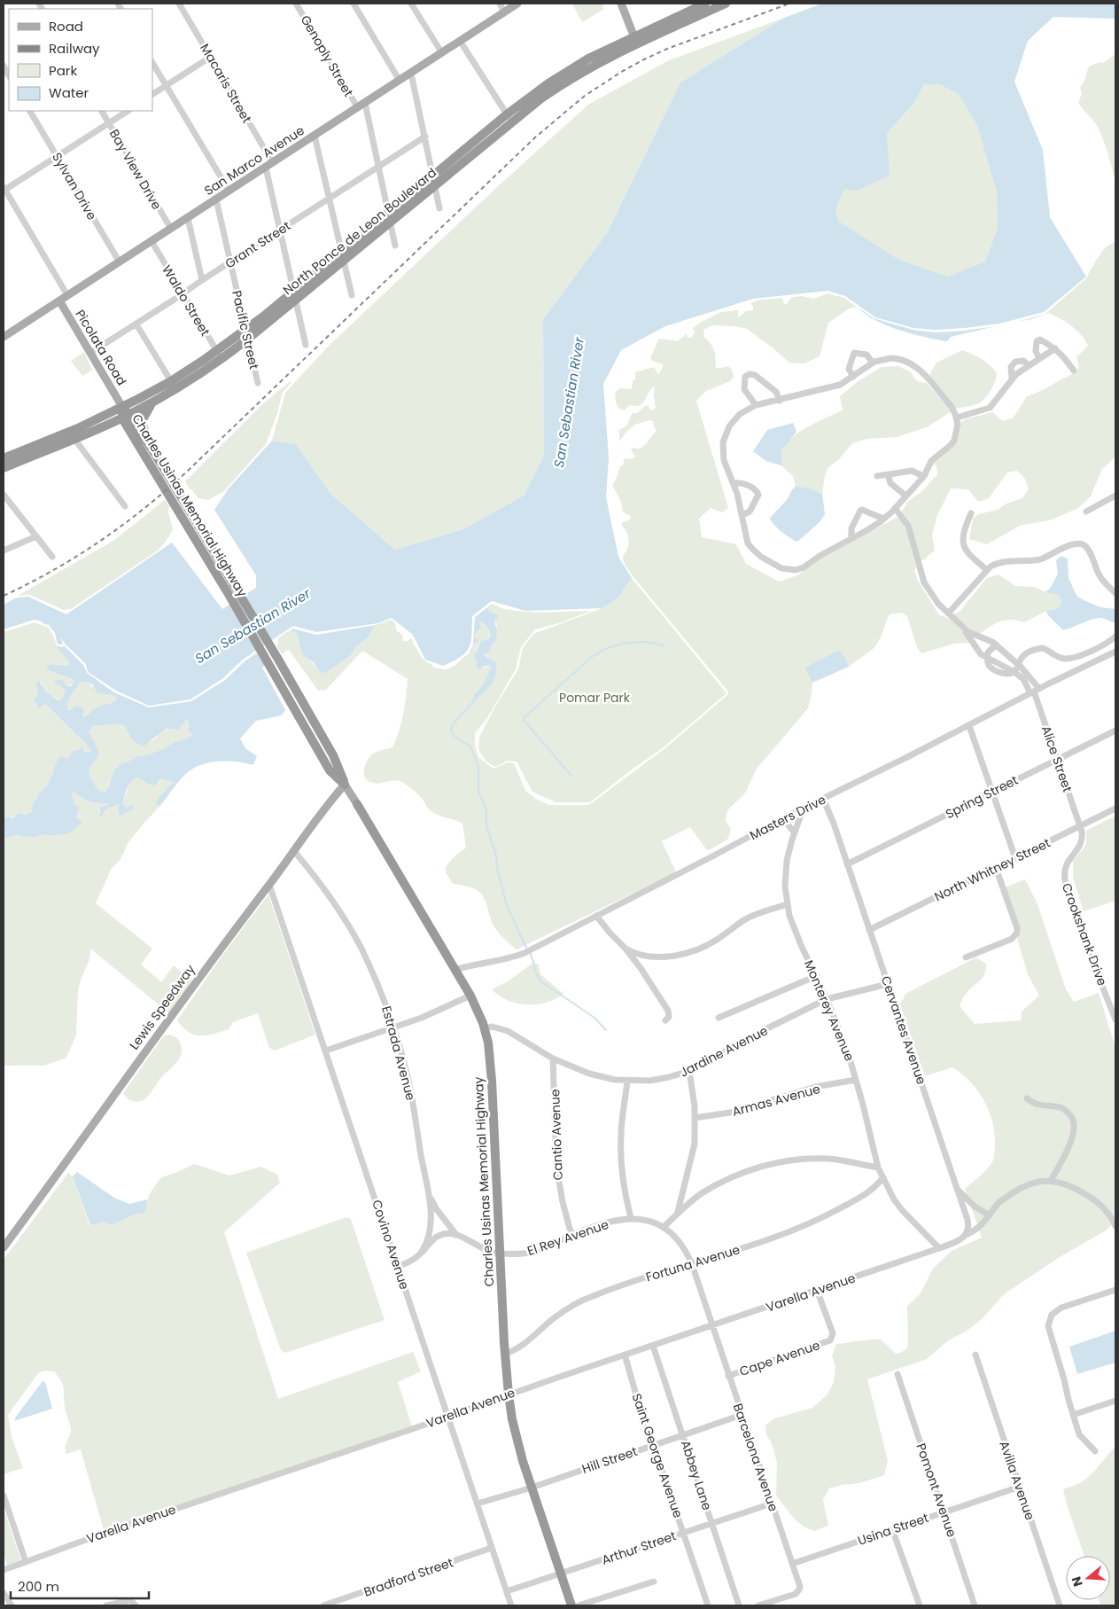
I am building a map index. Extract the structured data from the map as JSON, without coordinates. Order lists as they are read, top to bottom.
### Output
{
  "streets": {
    "highway": ["North Ponce de Leon Boulevard", "Charles Usinas Memorial Highway"],
    "main road": ["San Marco Avenue", "Picolata Road", "Lewis Speedway"],
    "street": [
      "Genoply Street",
      "Macaris Street",
      "Bay View Drive",
      "Sylvan Drive",
      "Grant Street",
      "Waldo Street",
      "Pacific Street",
      "Alice Street",
      "Spring Street",
      "Masters Drive",
      "North Whitney Street",
      "Crookshank Drive",
      "Monterey Avenue",
      "Cervantes Avenue",
      "Jardine Avenue",
      "Estrada Avenue",
      "Armas Avenue",
      "Cantio Avenue",
      "El Rey Avenue",
      "Covino Avenue",
      "Fortuna Avenue",
      "Varella Avenue",
      "Cape Avenue",
      "Saint George Avenue",
      "Barcelona Avenue",
      "Hill Street",
      "Abbey Lane",
      "Avilla Avenue",
      "Pomont Avenue",
      "Usina Street",
      "Arthur Street",
      "Bradford Street"
    ]
  },
  "crossings": [
    ["Genoply Street", "San Marco Avenue"],
    ["Macaris Street", "San Marco Avenue"],
    ["Macaris Street", "North Ponce de Leon Boulevard"],
    ["Macaris Street", "Grant Street"],
    ["San Marco Avenue", "Bay View Drive"],
    ["San Marco Avenue", "Sylvan Drive"],
    ["San Marco Avenue", "Waldo Street"],
    ["San Marco Avenue", "Pacific Street"],
    ["San Marco Avenue", "Picolata Road"],
    ["North Ponce de Leon Boulevard", "Waldo Street"],
    ["North Ponce de Leon Boulevard", "Pacific Street"],
    ["North Ponce de Leon Boulevard", "Picolata Road"],
    ["North Ponce de Leon Boulevard", "Charles Usinas Memorial Highway"],
    ["Grant Street", "Waldo Street"],
    ["Grant Street", "Pacific Street"],
    ["Grant Street", "Picolata Road"],
    ["Picolata Road", "Charles Usinas Memorial Highway"],
    ["Charles Usinas Memorial Highway", "Masters Drive"],
    ["Charles Usinas Memorial Highway", "Lewis Speedway"],
    ["Charles Usinas Memorial Highway", "Jardine Avenue"],
    ["Charles Usinas Memorial Highway", "El Rey Avenue"],
    ["Charles Usinas Memorial Highway", "Fortuna Avenue"],
    ["Charles Usinas Memorial Highway", "Varella Avenue"],
    ["Charles Usinas Memorial Highway", "Hill Street"],
    ["Charles Usinas Memorial Highway", "Arthur Street"],
    ["Alice Street", "Spring Street"],
    ["Alice Street", "Masters Drive"],
    ["Alice Street", "North Whitney Street"],
    ["Alice Street", "Crookshank Drive"],
    ["Spring Street", "Cervantes Avenue"],
    ["Masters Drive", "Monterey Avenue"],
    ["Masters Drive", "Cervantes Avenue"],
    ["North Whitney Street", "Crookshank Drive"],
    ["North Whitney Street", "Cervantes Avenue"],
    ["Lewis Speedway", "Estrada Avenue"],
    ["Lewis Speedway", "Covino Avenue"],
    ["Monterey Avenue", "Jardine Avenue"],
    ["Monterey Avenue", "Armas Avenue"],
    ["Monterey Avenue", "Fortuna Avenue"],
    ["Monterey Avenue", "Varella Avenue"],
    ["Cervantes Avenue", "Jardine Avenue"],
    ["Jardine Avenue", "Cantio Avenue"],
    ["Cantio Avenue", "El Rey Avenue"],
    ["El Rey Avenue", "Fortuna Avenue"],
    ["El Rey Avenue", "Varella Avenue"],
    ["El Rey Avenue", "Barcelona Avenue"],
    ["Covino Avenue", "Varella Avenue"],
    ["Covino Avenue", "Hill Street"],
    ["Covino Avenue", "Arthur Street"],
    ["Covino Avenue", "Bradford Street"],
    ["Varella Avenue", "Cape Avenue"],
    ["Varella Avenue", "Saint George Avenue"],
    ["Varella Avenue", "Barcelona Avenue"],
    ["Varella Avenue", "Abbey Lane"],
    ["Cape Avenue", "Barcelona Avenue"],
    ["Saint George Avenue", "Hill Street"],
    ["Saint George Avenue", "Arthur Street"],
    ["Barcelona Avenue", "Hill Street"],
    ["Barcelona Avenue", "Usina Street"],
    ["Barcelona Avenue", "Arthur Street"],
    ["Hill Street", "Abbey Lane"],
    ["Abbey Lane", "Arthur Street"],
    ["Avilla Avenue", "Usina Street"],
    ["Pomont Avenue", "Usina Street"]
  ],
  "water": ["San Sebastian River"],
  "parks": ["Pomar Park"],
  "legend": [
    "Road",
    "Railway",
    "Park",
    "Water"
  ],
  "scale_bar": "200 m",
  "north": "left"
}
